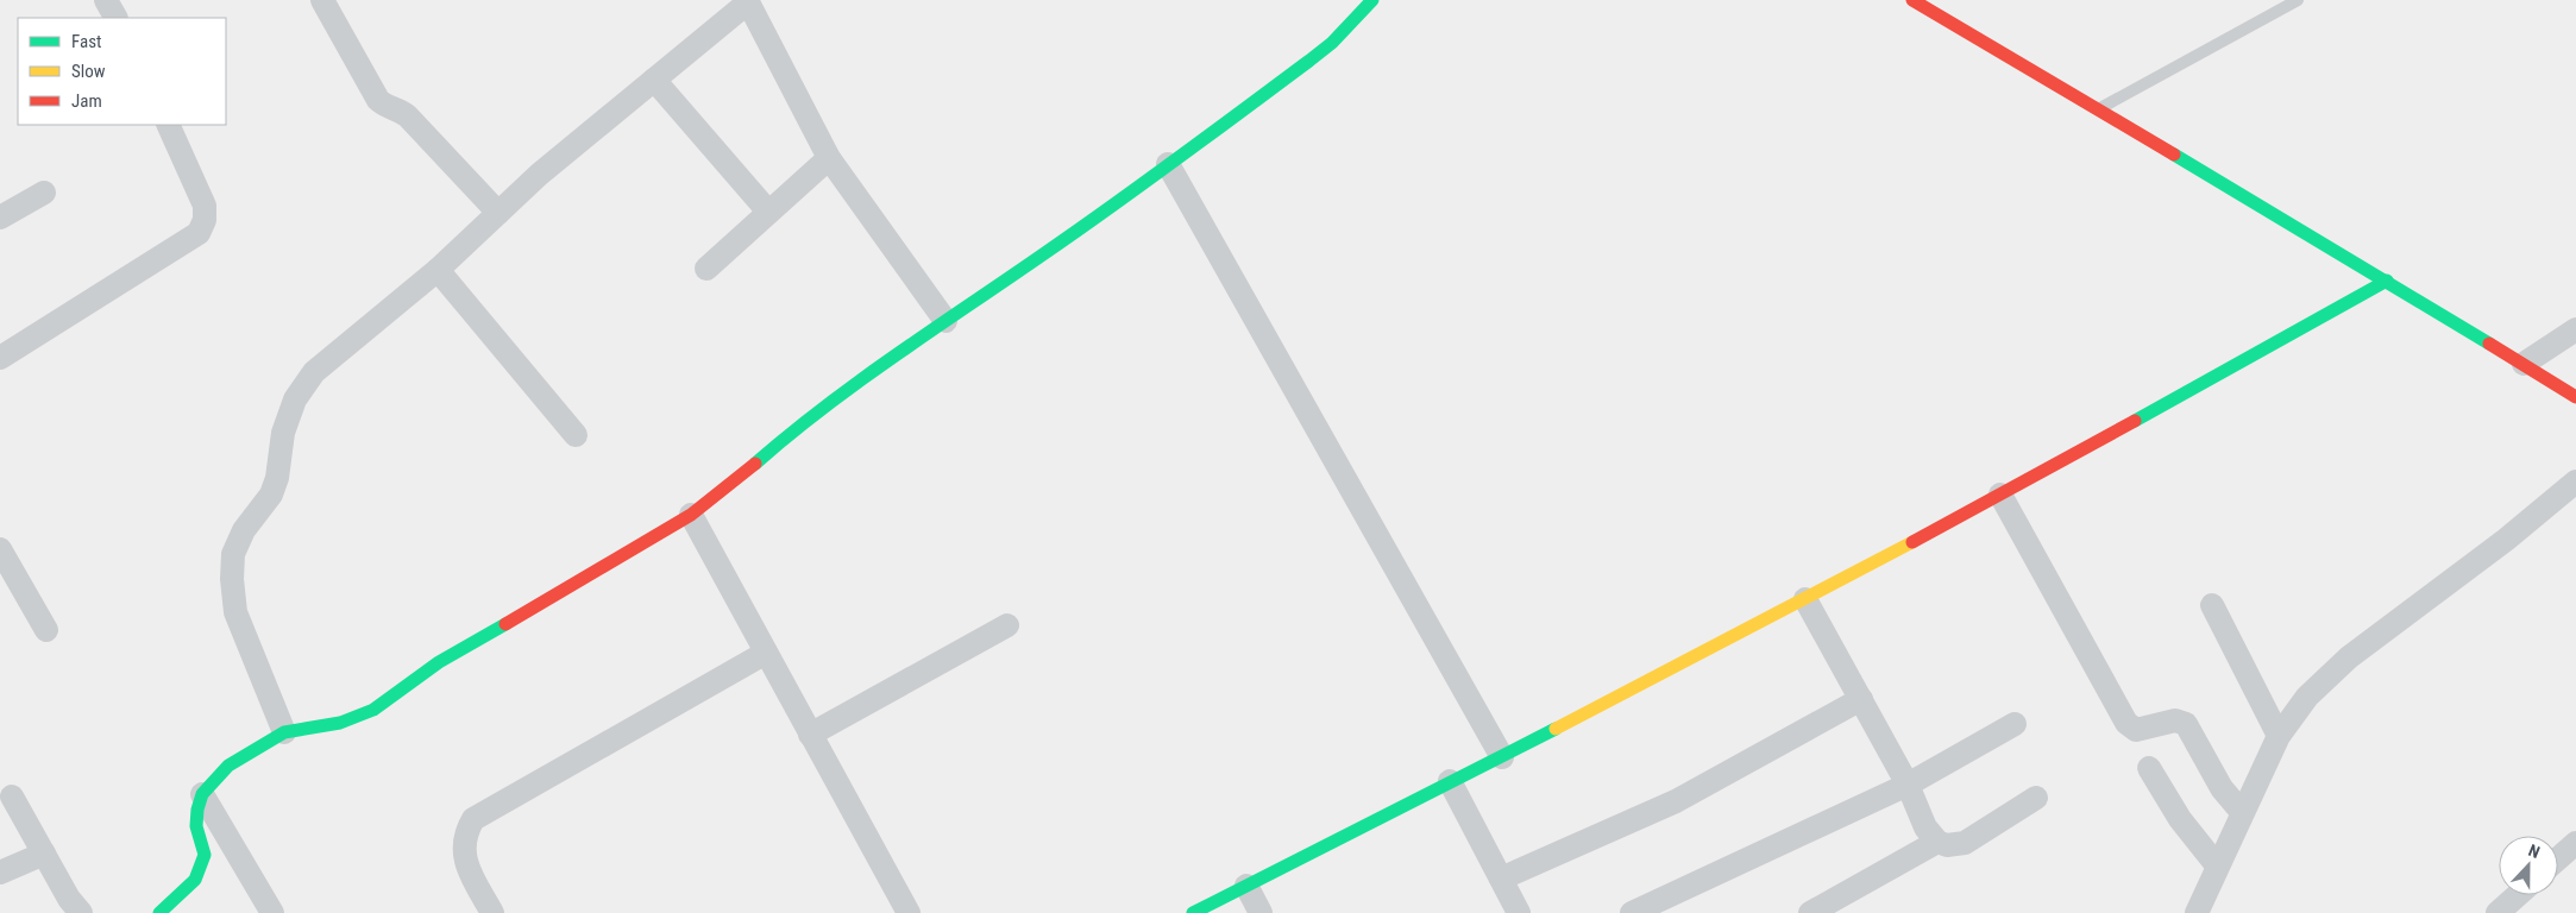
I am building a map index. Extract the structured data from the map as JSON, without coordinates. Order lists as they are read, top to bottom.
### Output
{
  "legend": ["Fast", "Slow", "Jam"],
  "north": "top"
}
